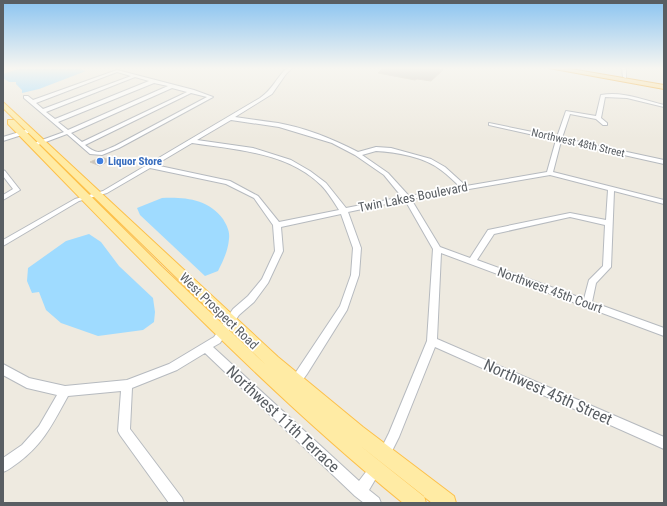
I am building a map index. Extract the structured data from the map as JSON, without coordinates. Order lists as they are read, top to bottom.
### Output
{
  "streets": {
    "main road": ["West Prospect Road"],
    "street": [
      "Northwest 48th Street",
      "Twin Lakes Boulevard",
      "Northwest 45th Court",
      "Northwest 45th Street",
      "Northwest 11th Terrace"
    ]
  },
  "places": ["Liquor Store"]
}
